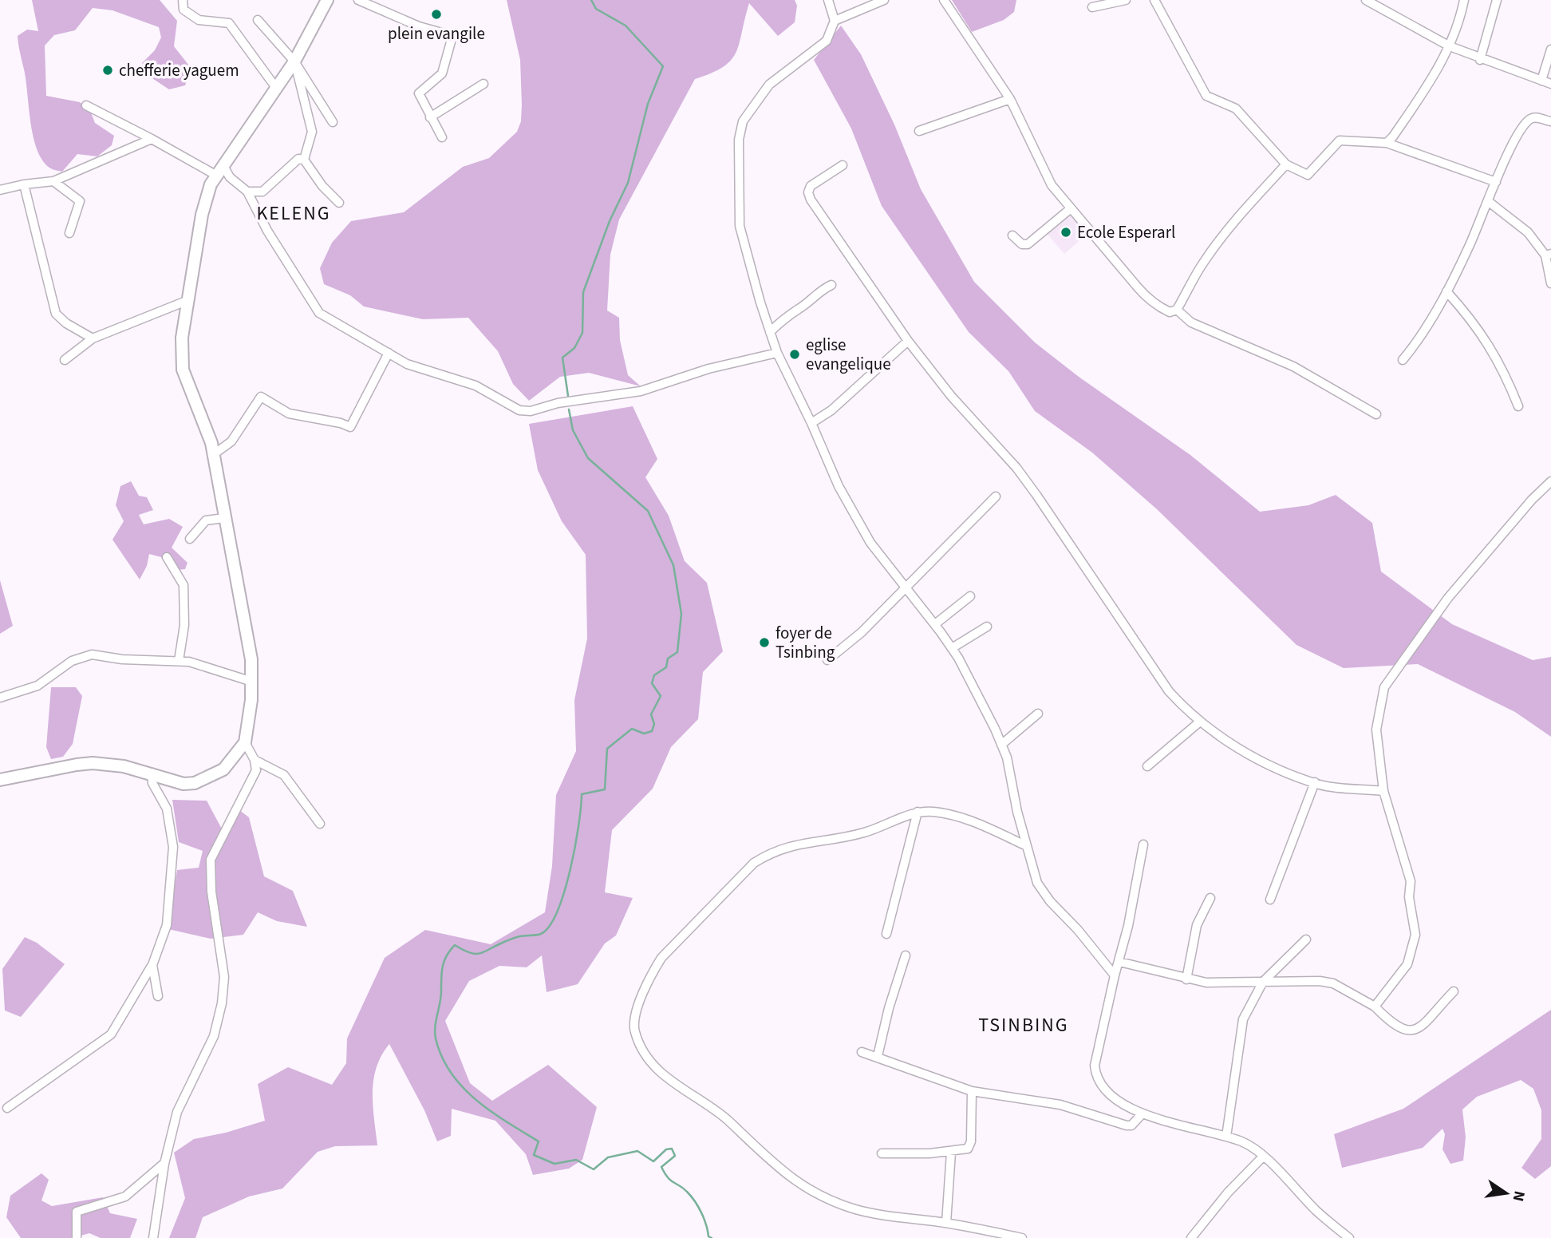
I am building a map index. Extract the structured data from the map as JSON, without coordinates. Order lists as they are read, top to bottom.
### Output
{
  "districts": ["KELENG", "TSINBING"],
  "places": [
    "plein evangile",
    "chefferie yaguem",
    "Ecole Esperarl",
    "eglise evangelique",
    "foyer de Tsinbing"
  ],
  "north": "right"
}
